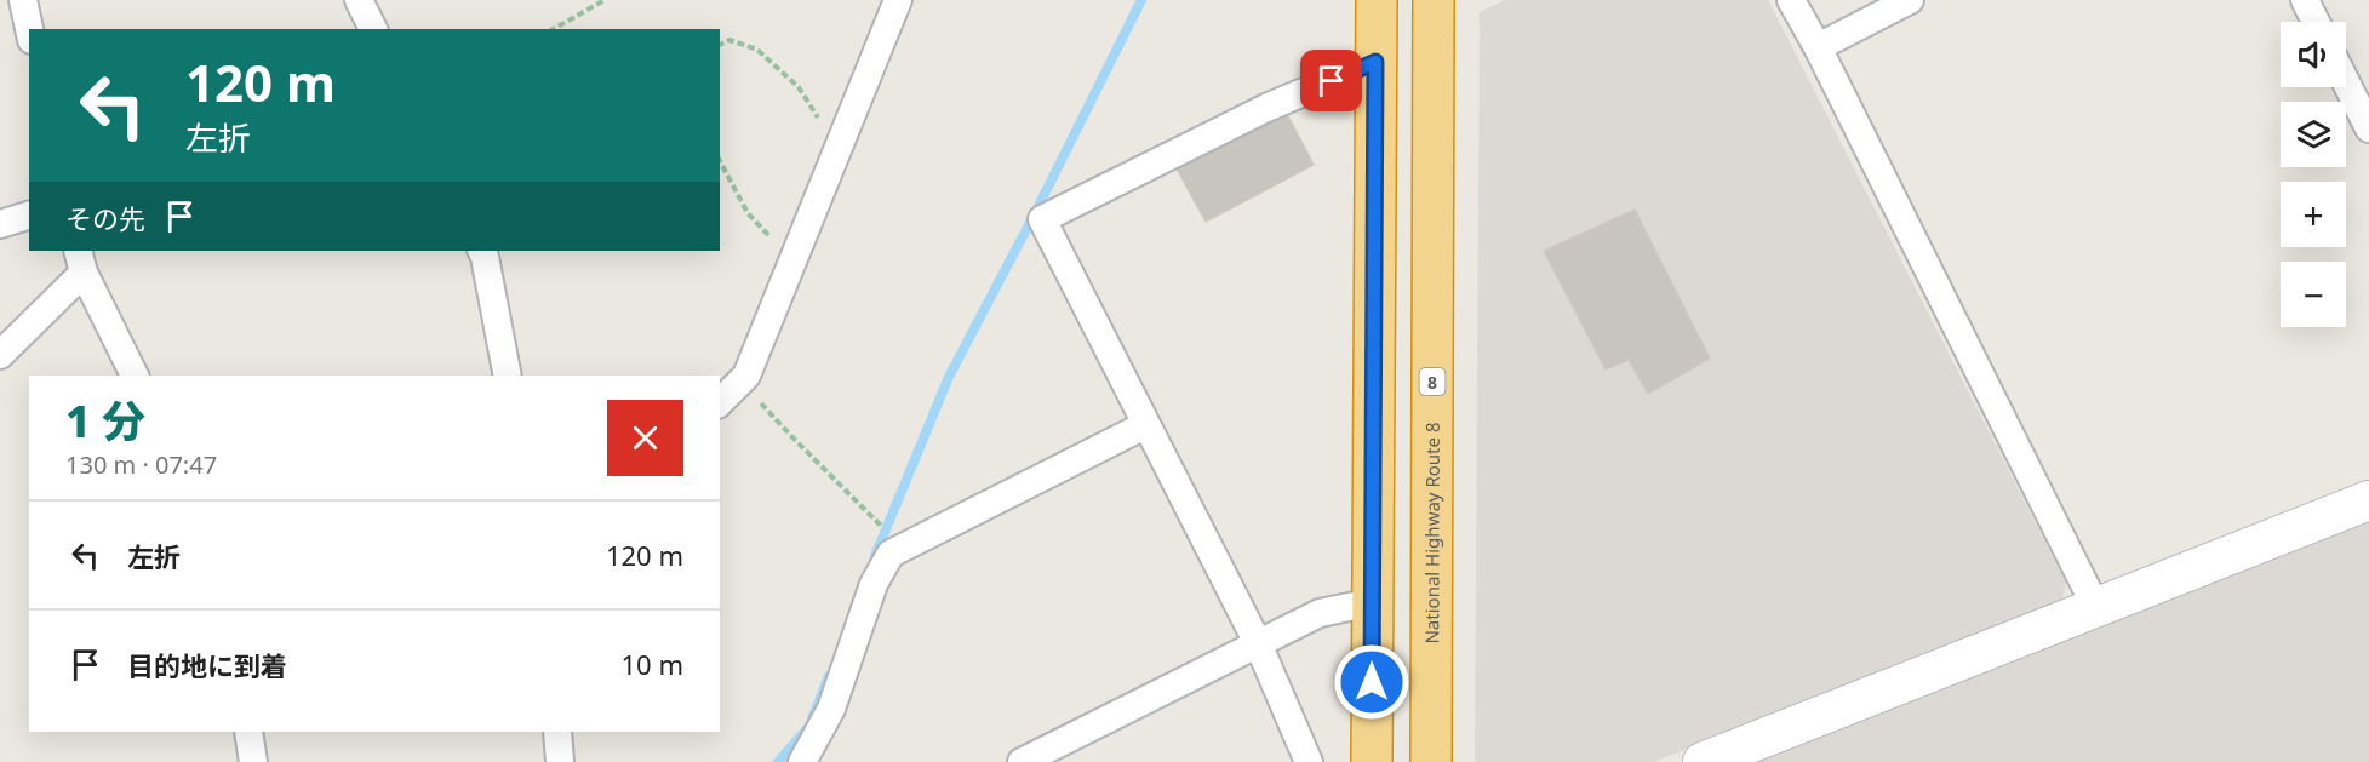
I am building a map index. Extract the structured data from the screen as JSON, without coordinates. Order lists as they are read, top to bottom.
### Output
{
  "streets": {
    "highway": ["8", "National Highway Route 8"]
  },
  "page": {
    "map_buttons": ["+", "−"],
    "turn": ["120 m", "左折"],
    "then": "その先",
    "heading": ["1 分", "130 m · 07:47"],
    "list": [
      {
        "name": "左折",
        "value": "120 m"
      },
      {
        "name": "目的地に到着",
        "value": "10 m"
      }
    ]
  }
}
